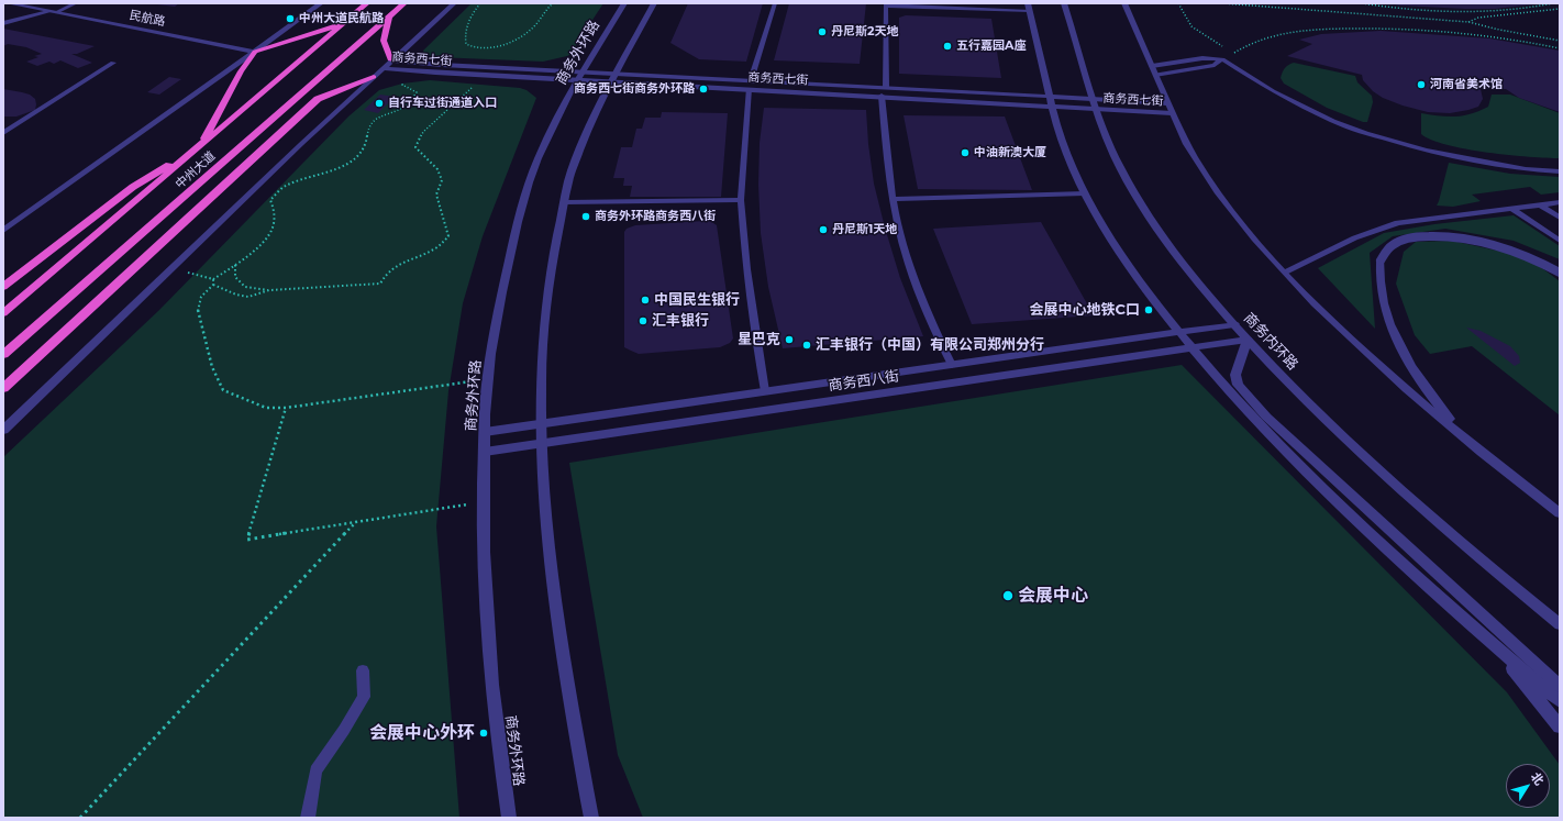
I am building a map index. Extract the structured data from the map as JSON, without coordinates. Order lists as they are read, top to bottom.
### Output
{
  "streets": {
    "highway": ["中州大道"],
    "street": [
      "民航路",
      "商务外环路",
      "商务西七街",
      "商务内环路",
      "商务西八街"
    ]
  },
  "crossings": [
    ["商务外环路", "商务西七街"],
    ["商务外环路", "商务西八街"],
    ["商务西七街", "商务内环路"],
    ["商务内环路", "商务西八街"]
  ],
  "places": [
    "中州大道民航路",
    "丹尼斯2天地",
    "五行嘉园A座",
    "河南省美术馆",
    "商务西七街商务外环路",
    "自行车过街通道入口",
    "中油新澳大厦",
    "商务外环路商务西八街",
    "丹尼斯1天地",
    "中国民生银行",
    "会展中心地铁C口",
    "汇丰银行",
    "星巴克",
    "汇丰银行（中国）有限公司郑州分行",
    "会展中心",
    "会展中心外环"
  ],
  "north": "top right"
}
